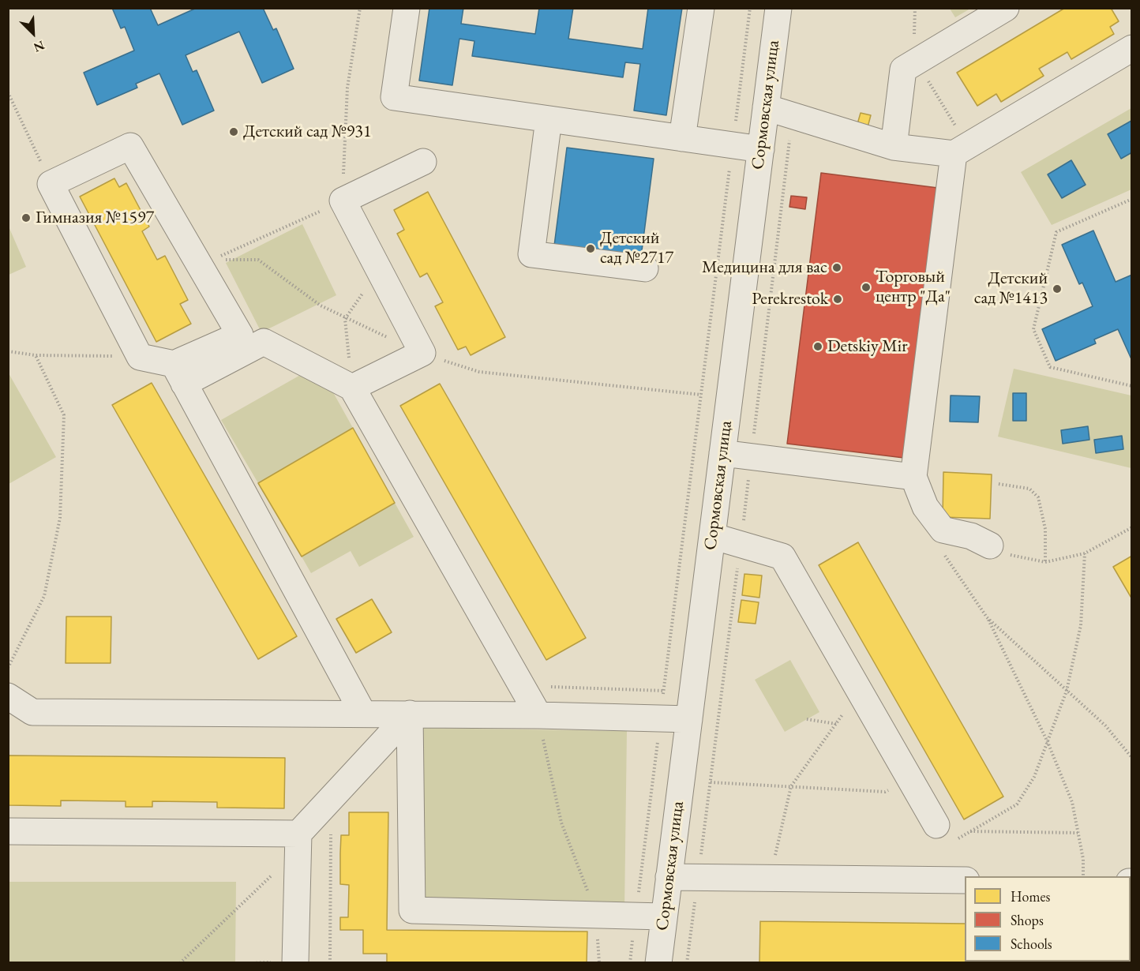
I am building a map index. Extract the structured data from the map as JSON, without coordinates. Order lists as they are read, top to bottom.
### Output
{
  "streets": {
    "street": ["Сормовская улица"]
  },
  "places": [
    "Детский сад №931",
    "Гимназия №1597",
    "Детский сад №2717",
    "Медицина для вас",
    "Торговый центр \"Да\"",
    "Детский сад №1413",
    "Perekrestok",
    "Detskiy Mir"
  ],
  "legend": ["Homes", "Shops", "Schools"],
  "north": "bottom right"
}
